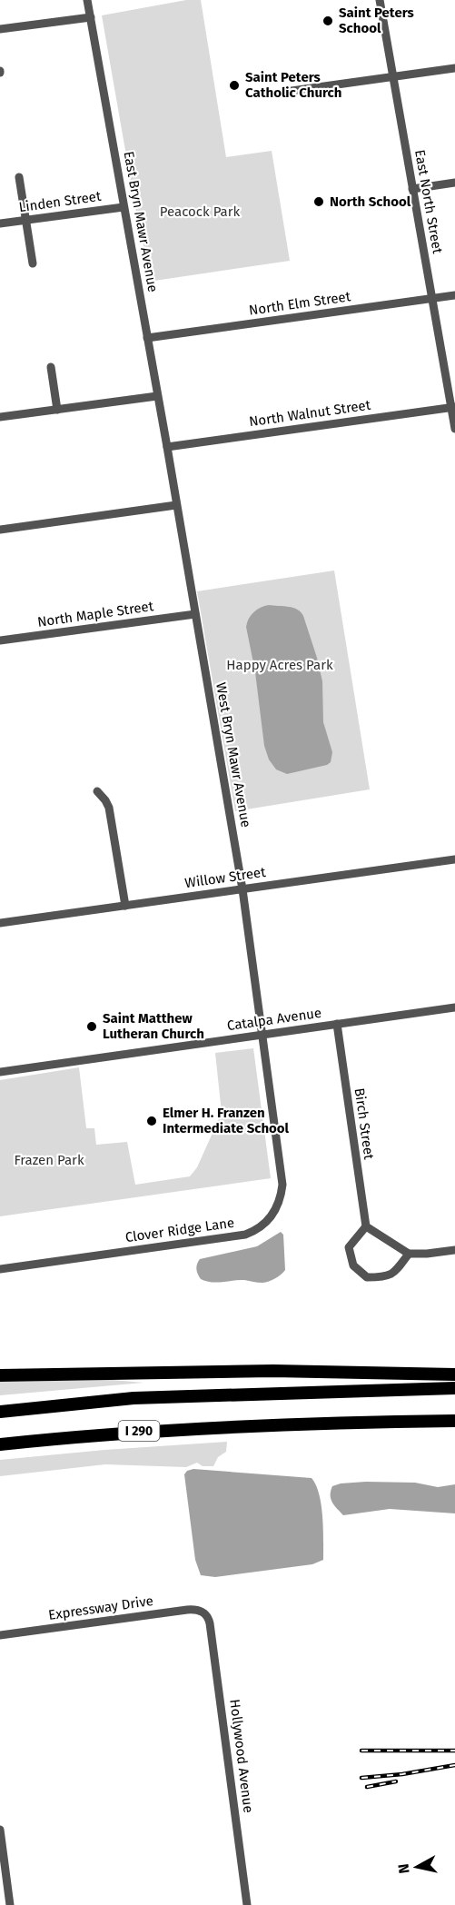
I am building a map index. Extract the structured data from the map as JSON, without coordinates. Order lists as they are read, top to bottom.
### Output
{
  "streets": {
    "highway": ["I 290"],
    "street": [
      "Linden Street",
      "East North Street",
      "East Bryn Mawr Avenue",
      "North Elm Street",
      "North Walnut Street",
      "North Maple Street",
      "West Bryn Mawr Avenue",
      "Willow Street",
      "Catalpa Avenue",
      "Birch Street",
      "Clover Ridge Lane",
      "Expressway Drive",
      "Hollywood Avenue"
    ]
  },
  "crossings": [
    ["Linden Street", "East Bryn Mawr Avenue"],
    ["East North Street", "North Elm Street"],
    ["East North Street", "North Walnut Street"],
    ["East Bryn Mawr Avenue", "North Elm Street"],
    ["East Bryn Mawr Avenue", "North Walnut Street"],
    ["East Bryn Mawr Avenue", "West Bryn Mawr Avenue"],
    ["North Walnut Street", "West Bryn Mawr Avenue"],
    ["North Maple Street", "West Bryn Mawr Avenue"],
    ["West Bryn Mawr Avenue", "Willow Street"],
    ["West Bryn Mawr Avenue", "Catalpa Avenue"],
    ["West Bryn Mawr Avenue", "Clover Ridge Lane"],
    ["Catalpa Avenue", "Birch Street"],
    ["Catalpa Avenue", "Clover Ridge Lane"],
    ["Expressway Drive", "Hollywood Avenue"]
  ],
  "parks": ["Peacock Park", "Happy Acres Park", "Frazen Park"],
  "places": [
    "Saint Peters School",
    "Saint Peters Catholic Church",
    "North School",
    "Saint Matthew Lutheran Church",
    "Elmer H. Franzen Intermediate School"
  ],
  "north": "left"
}
